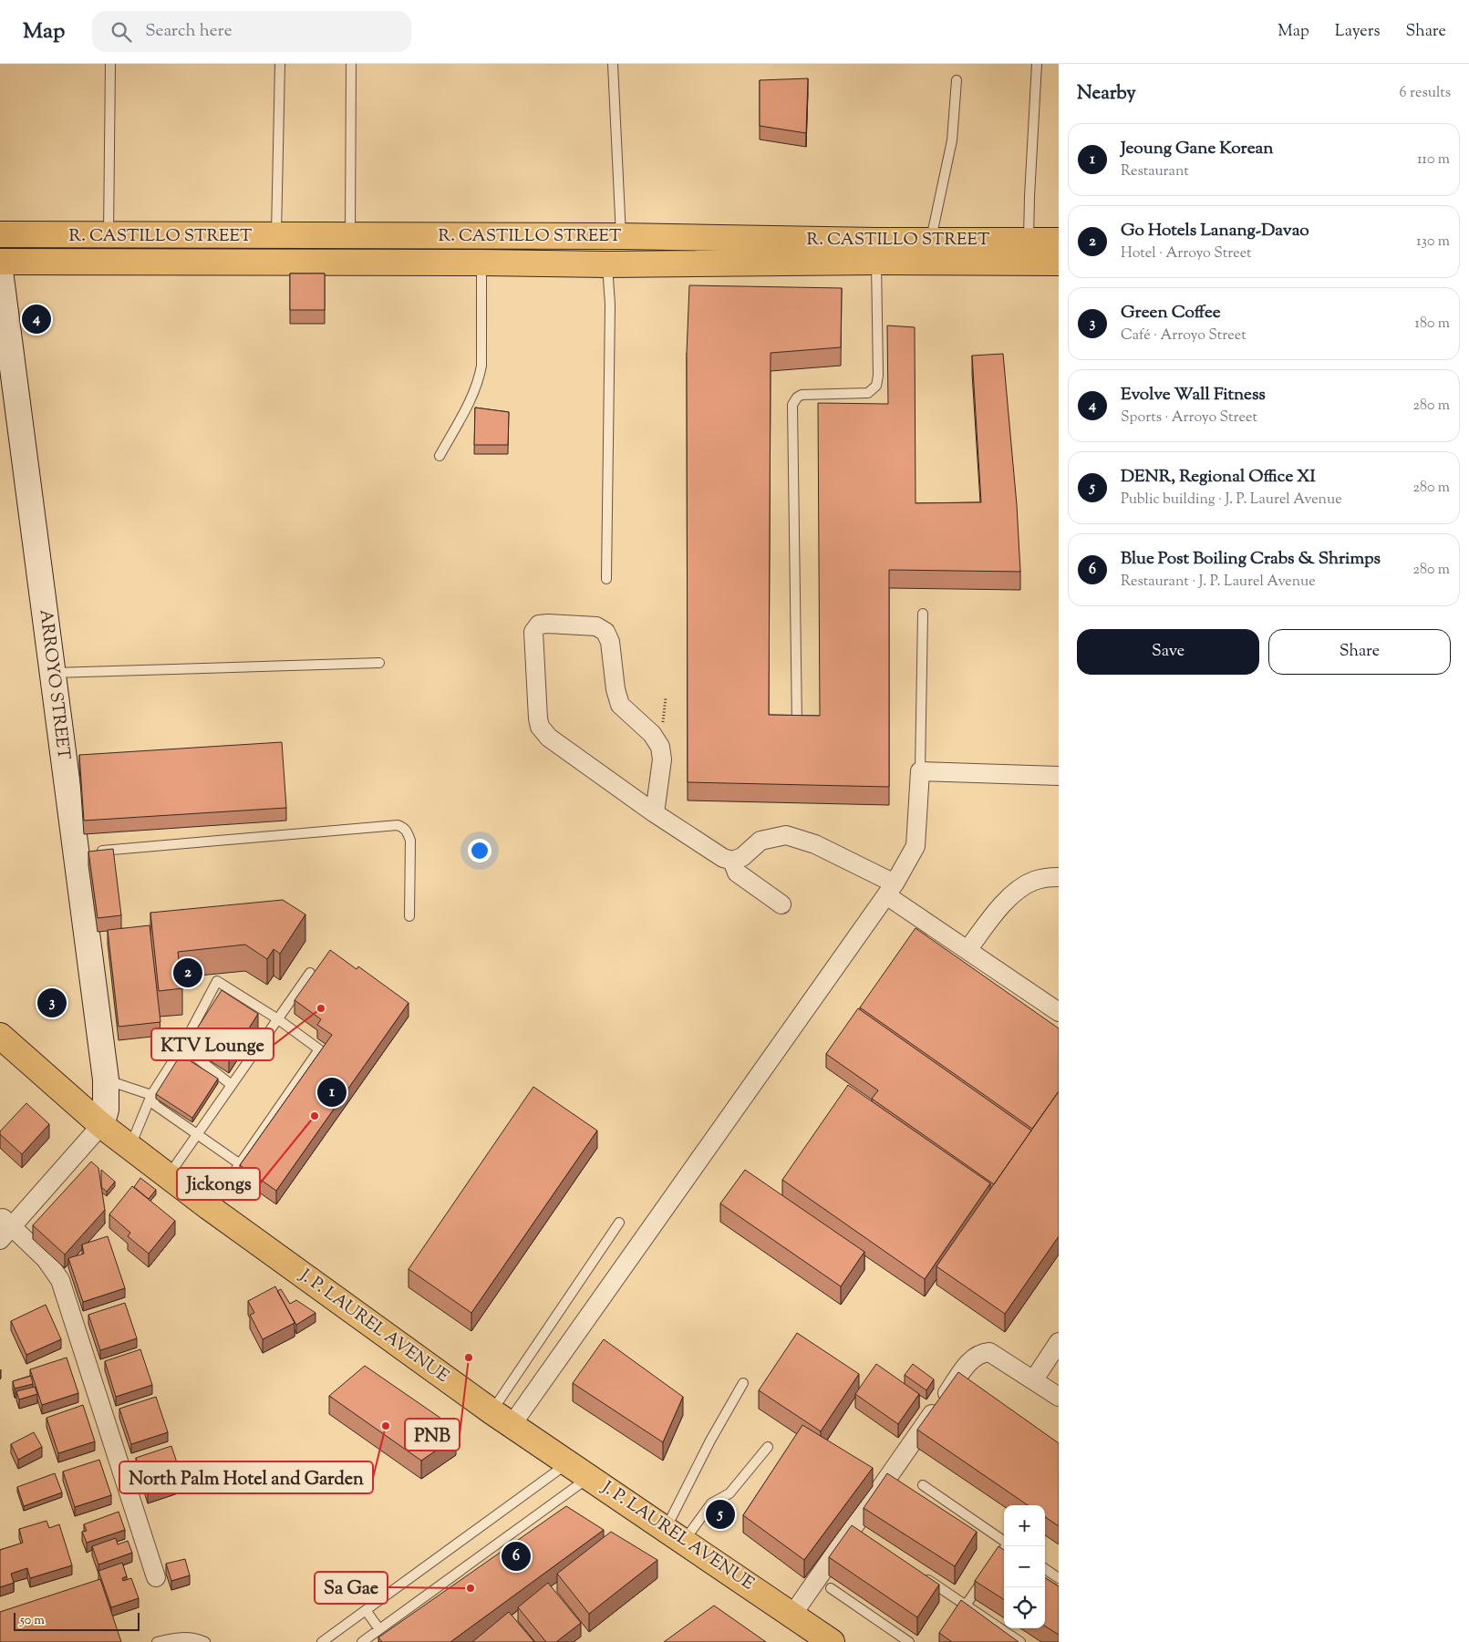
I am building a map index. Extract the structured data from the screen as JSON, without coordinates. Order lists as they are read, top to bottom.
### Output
{
  "streets": {
    "main road": ["R. CASTILLO STREET", "J. P. LAUREL AVENUE"],
    "street": ["ARROYO STREET"]
  },
  "crossings": [
    ["ARROYO STREET", "J. P. LAUREL AVENUE"]
  ],
  "places": [
    "KTV Lounge",
    "Jickongs",
    "PNB",
    "North Palm Hotel and Garden",
    "Sa Gae"
  ],
  "scale_bar": "50 m",
  "page": {
    "header": "Map",
    "search": "Search here",
    "nav": ["Map", "Layers", "Share"],
    "heading": ["Nearby", "6 results"],
    "list": [
      {
        "mark": "1",
        "name": "Jeoung Gane Korean",
        "note": "Restaurant",
        "value": "110 m"
      },
      {
        "mark": "2",
        "name": "Go Hotels Lanang-Davao",
        "note": "Hotel · Arroyo Street",
        "value": "130 m"
      },
      {
        "mark": "3",
        "name": "Green Coffee",
        "note": "Café · Arroyo Street",
        "value": "180 m"
      },
      {
        "mark": "4",
        "name": "Evolve Wall Fitness",
        "note": "Sports · Arroyo Street",
        "value": "280 m"
      },
      {
        "mark": "5",
        "name": "DENR, Regional Office XI",
        "note": "Public building · J. P. Laurel Avenue",
        "value": "280 m"
      },
      {
        "mark": "6",
        "name": "Blue Post Boiling Crabs & Shrimps",
        "note": "Restaurant · J. P. Laurel Avenue",
        "value": "280 m"
      }
    ],
    "pins": [
      "4",
      "2",
      "3",
      "1",
      "5",
      "6"
    ],
    "buttons": ["Save", "Share"],
    "map_buttons": ["+", "−"],
    "scale": "50 m"
  }
}
